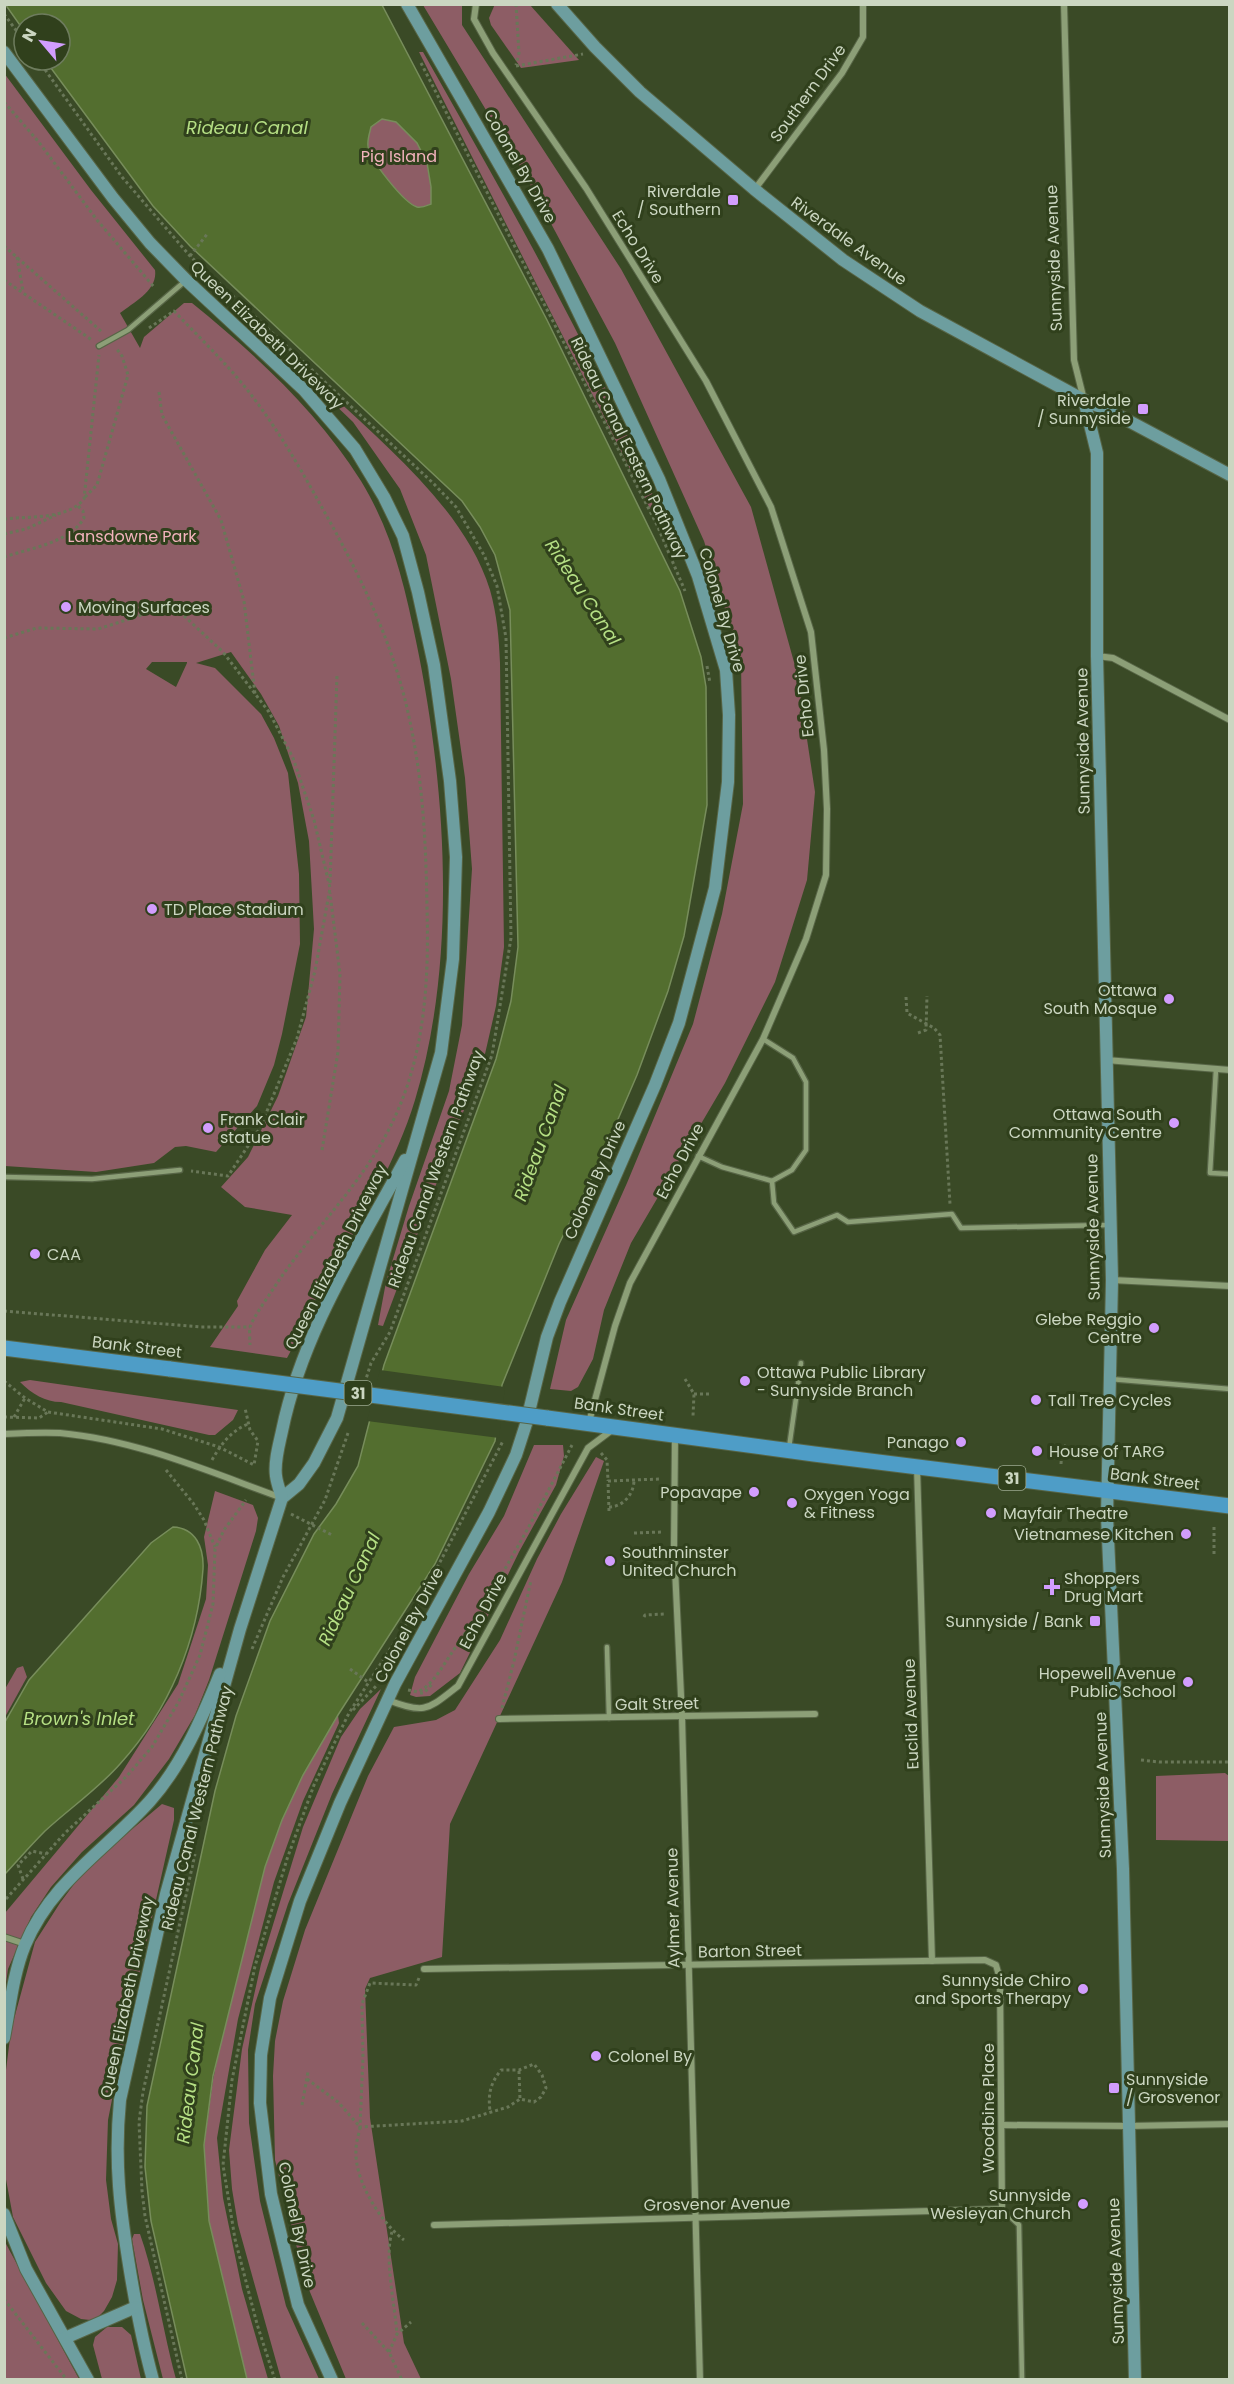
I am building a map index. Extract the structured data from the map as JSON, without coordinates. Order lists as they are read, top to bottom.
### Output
{
  "streets": {
    "main road": [
      "Colonel By Drive",
      "Riverdale Avenue",
      "Sunnyside Avenue",
      "Queen Elizabeth Driveway",
      "Bank Street",
      "31"
    ],
    "street": [
      "Southern Drive",
      "Echo Drive",
      "Galt Street",
      "Euclid Avenue",
      "Aylmer Avenue",
      "Barton Street",
      "Woodbine Place",
      "Grosvenor Avenue"
    ],
    "path": ["Rideau Canal Eastern Pathway", "Rideau Canal Western Pathway"]
  },
  "crossings": [
    ["Southern Drive", "Riverdale Avenue"],
    ["Colonel By Drive", "Echo Drive"],
    ["Riverdale Avenue", "Sunnyside Avenue"],
    ["Echo Drive", "Bank Street"],
    ["Sunnyside Avenue", "Bank Street"],
    ["Bank Street", "Euclid Avenue"],
    ["Bank Street", "Aylmer Avenue"],
    ["Galt Street", "Aylmer Avenue"],
    ["Euclid Avenue", "Barton Street"],
    ["Euclid Avenue", "Woodbine Place"],
    ["Aylmer Avenue", "Barton Street"],
    ["Aylmer Avenue", "Grosvenor Avenue"],
    ["Barton Street", "Woodbine Place"],
    ["Woodbine Place", "Grosvenor Avenue"]
  ],
  "water": ["Rideau Canal", "Brown's Inlet"],
  "parks": ["Pig Island", "Lansdowne Park"],
  "places": {
    "transit": [
      "Riverdale / Southern",
      "Riverdale / Sunnyside",
      "Sunnyside / Bank",
      "Sunnyside / Grosvenor"
    ],
    "other": [
      "Moving Surfaces",
      "TD Place Stadium",
      "Ottawa South Mosque",
      "Ottawa South Community Centre",
      "Frank Clair statue",
      "CAA",
      "Glebe Reggio Centre",
      "Ottawa Public Library - Sunnyside Branch",
      "Tall Tree Cycles",
      "Panago",
      "House of TARG",
      "Popavape",
      "Oxygen Yoga & Fitness",
      "Mayfair Theatre",
      "Vietnamese Kitchen",
      "Southminster United Church",
      "Hopewell Avenue Public School",
      "Sunnyside Chiro and Sports Therapy",
      "Colonel By",
      "Sunnyside Wesleyan Church"
    ],
    "health": ["Shoppers Drug Mart"]
  },
  "north": "top left"
}
